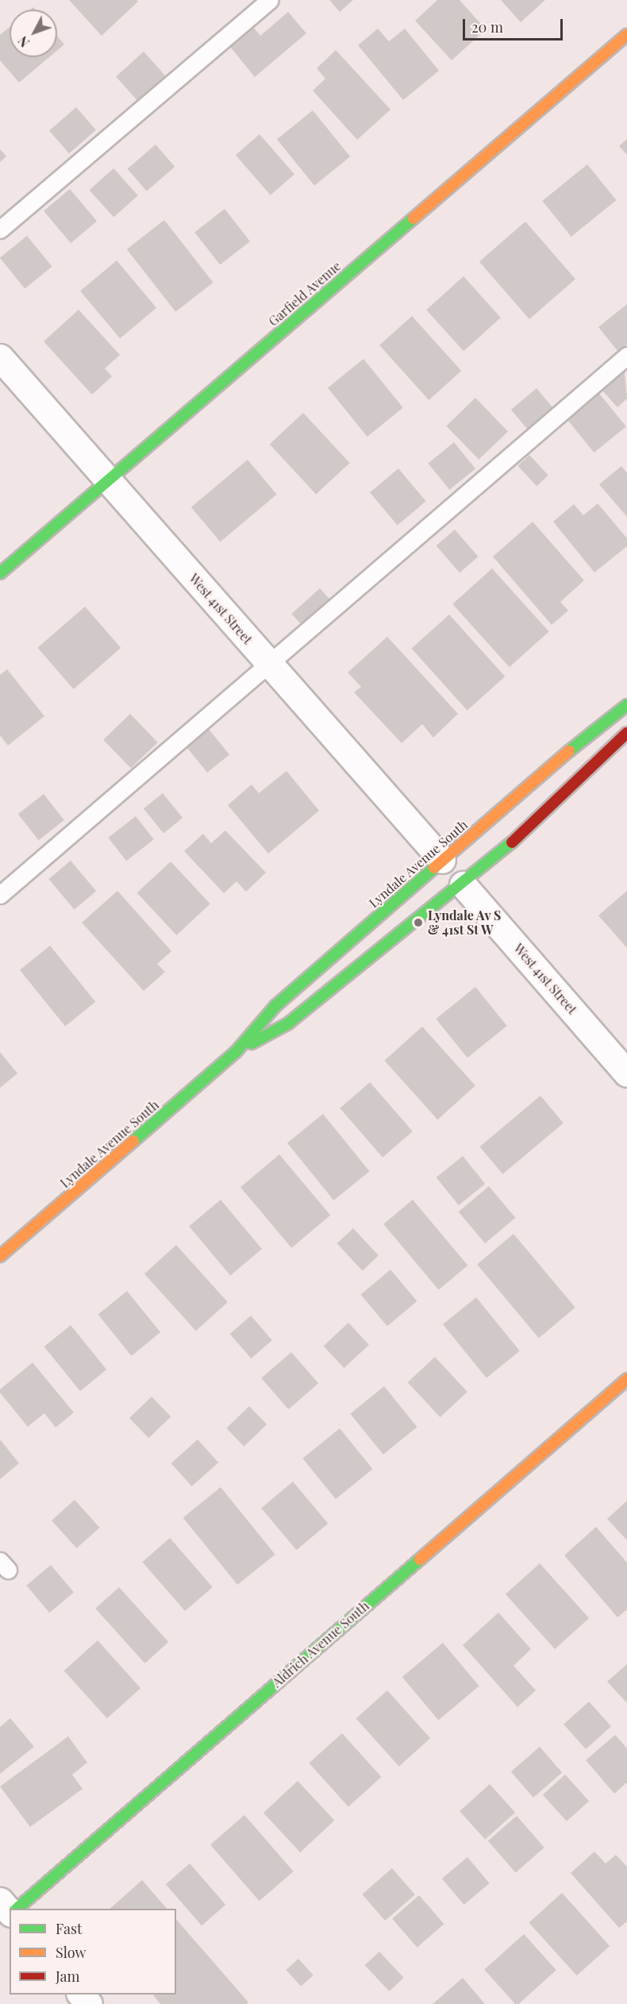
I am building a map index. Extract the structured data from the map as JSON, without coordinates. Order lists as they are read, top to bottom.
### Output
{
  "streets": {
    "street": [
      "Garfield Avenue",
      "West 41st Street",
      "Lyndale Avenue South",
      "Aldrich Avenue South"
    ]
  },
  "crossings": [
    ["Garfield Avenue", "West 41st Street"],
    ["West 41st Street", "Lyndale Avenue South"]
  ],
  "places": ["Lyndale Av S & 41st St W"],
  "legend": ["Fast", "Slow", "Jam"],
  "scale_bar": "20 m",
  "north": "bottom left"
}
